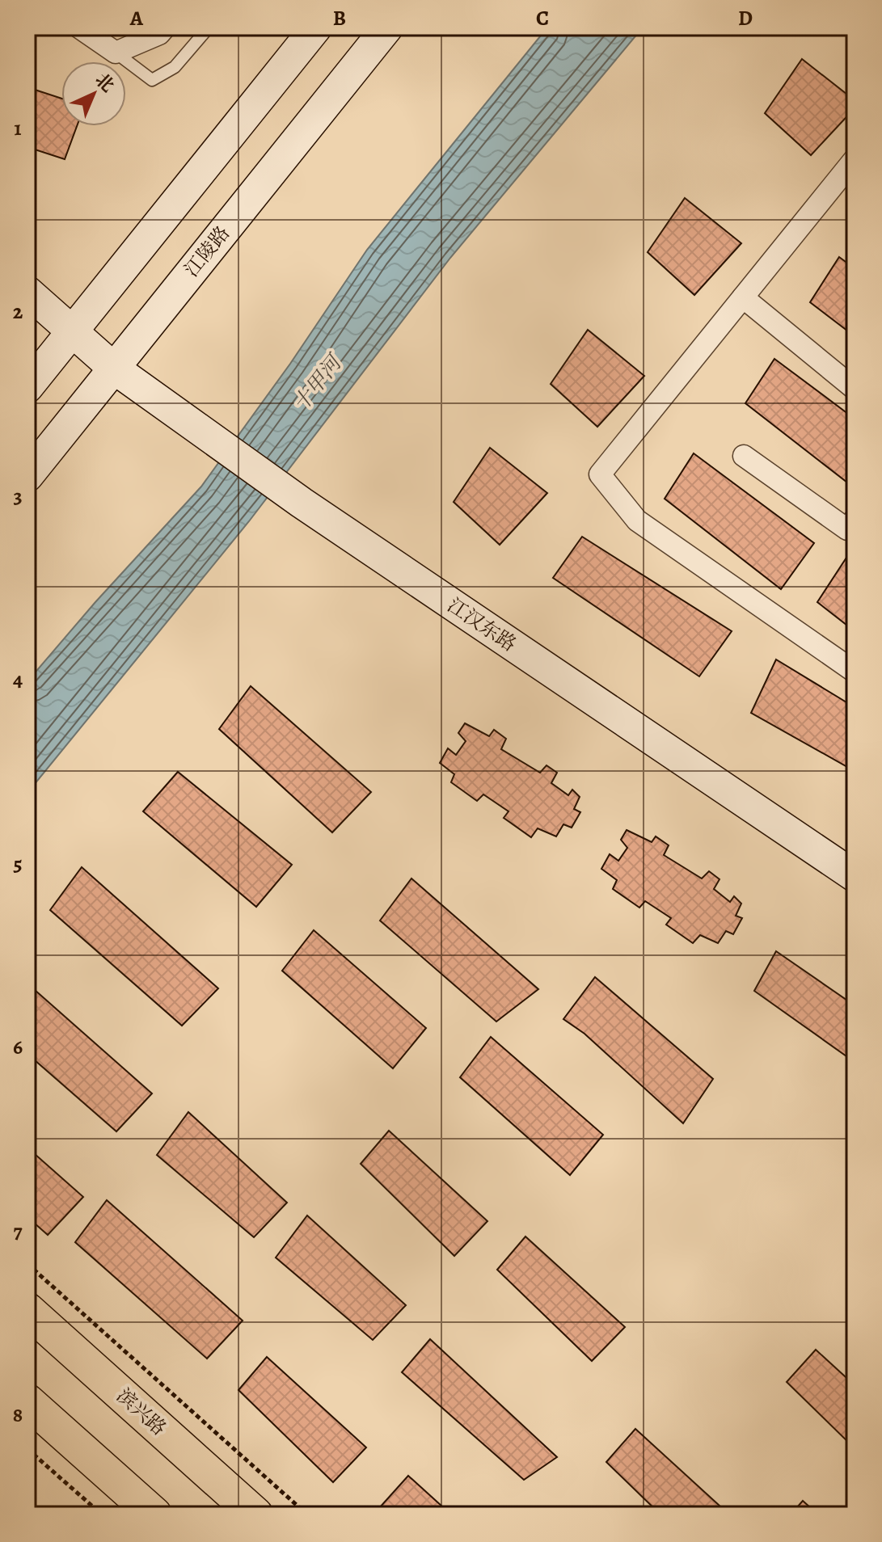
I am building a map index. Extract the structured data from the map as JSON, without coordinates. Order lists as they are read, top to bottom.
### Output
{
  "streets": {
    "main road": ["江陵路", "江汉东路", "滨兴路"]
  },
  "crossings": [
    ["江陵路", "江汉东路"]
  ],
  "water": ["十甲河"],
  "north": "top right",
  "grid": {
    "columns": [
      "A",
      "B",
      "C",
      "D"
    ],
    "rows": [
      "1",
      "2",
      "3",
      "4",
      "5",
      "6",
      "7",
      "8"
    ]
  }
}
